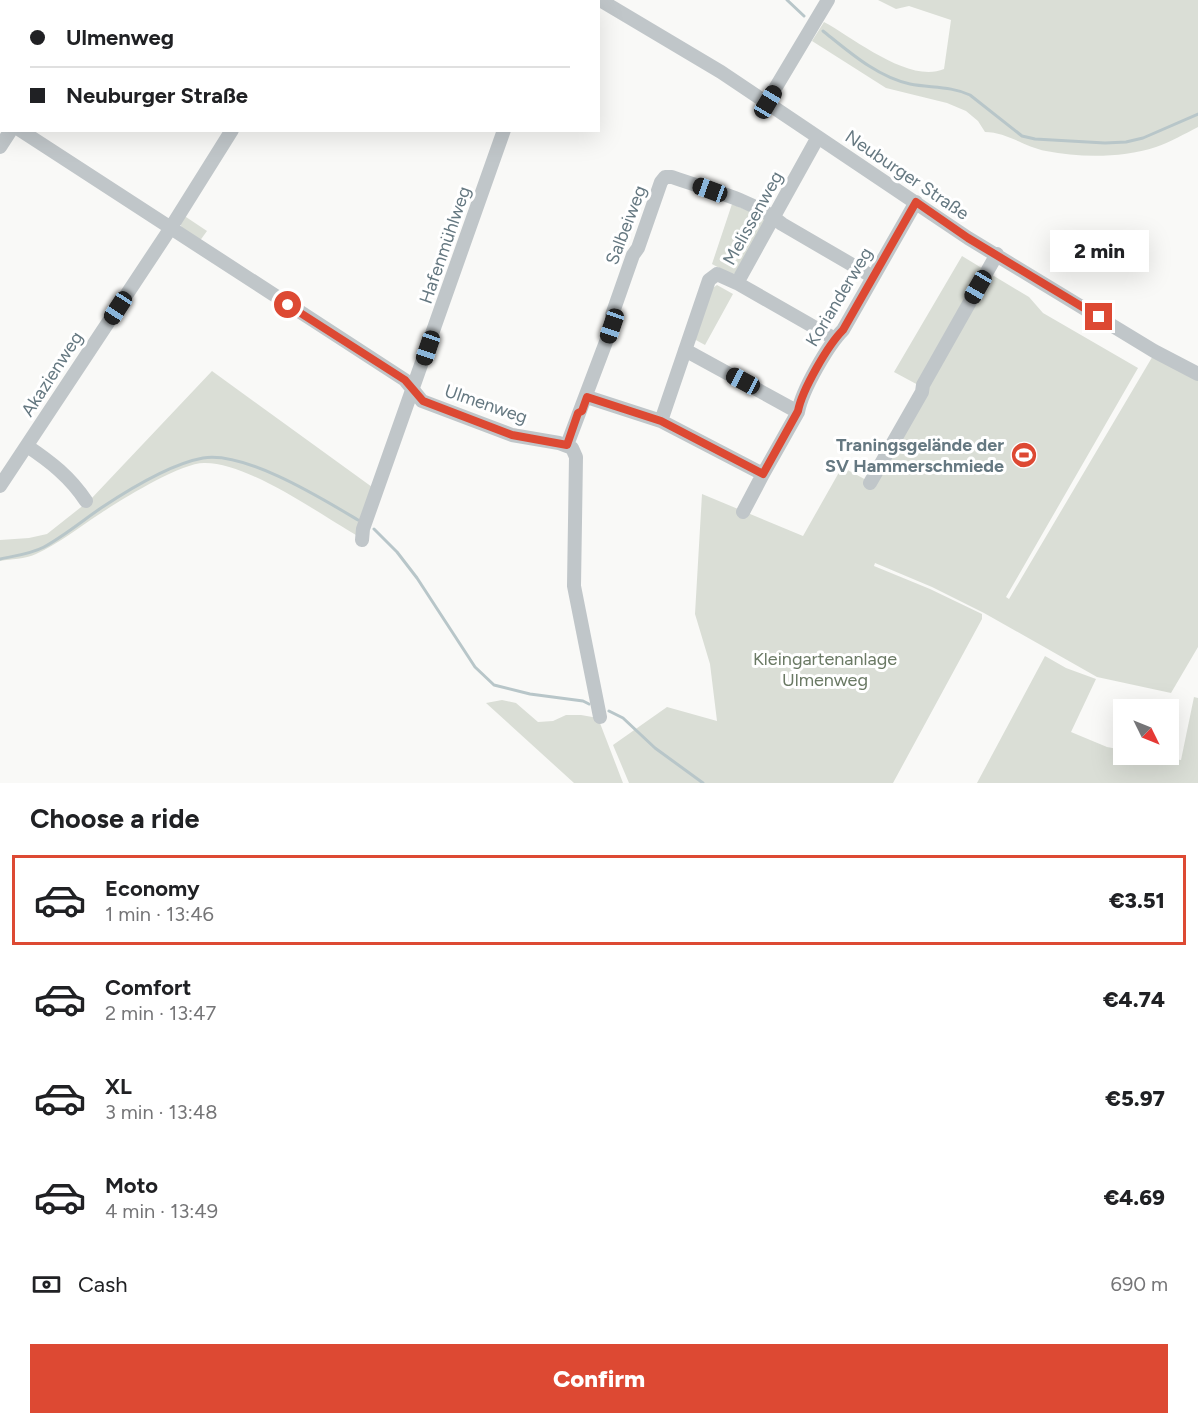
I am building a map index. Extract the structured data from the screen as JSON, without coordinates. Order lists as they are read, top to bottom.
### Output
{
  "streets": {
    "street": [
      "Neuburger Straße",
      "Melissenweg",
      "Salbeiweg",
      "Hafenmühlweg",
      "Korianderweg",
      "Akazienweg",
      "Ulmenweg"
    ]
  },
  "crossings": [
    ["Neuburger Straße", "Melissenweg"],
    ["Neuburger Straße", "Korianderweg"],
    ["Melissenweg", "Salbeiweg"],
    ["Salbeiweg", "Ulmenweg"],
    ["Hafenmühlweg", "Ulmenweg"],
    ["Akazienweg", "Ulmenweg"]
  ],
  "parks": ["Kleingartenanlage Ulmenweg"],
  "places": {
    "sports": ["Traningsgelände der SV Hammerschmiede"]
  },
  "north": "bottom right",
  "page": {
    "banner": ["Ulmenweg", "Neuburger Straße"],
    "bubble": "2 min",
    "heading": "Choose a ride",
    "list": [
      {
        "name": "Economy",
        "note": "1 min · 13:46",
        "value": "€3.51"
      },
      {
        "name": "Comfort",
        "note": "2 min · 13:47",
        "value": "€4.74"
      },
      {
        "name": "XL",
        "note": "3 min · 13:48",
        "value": "€5.97"
      },
      {
        "name": "Moto",
        "note": "4 min · 13:49",
        "value": "€4.69"
      }
    ],
    "pay": ["Cash", "690 m"],
    "buttons": "Confirm"
  }
}
